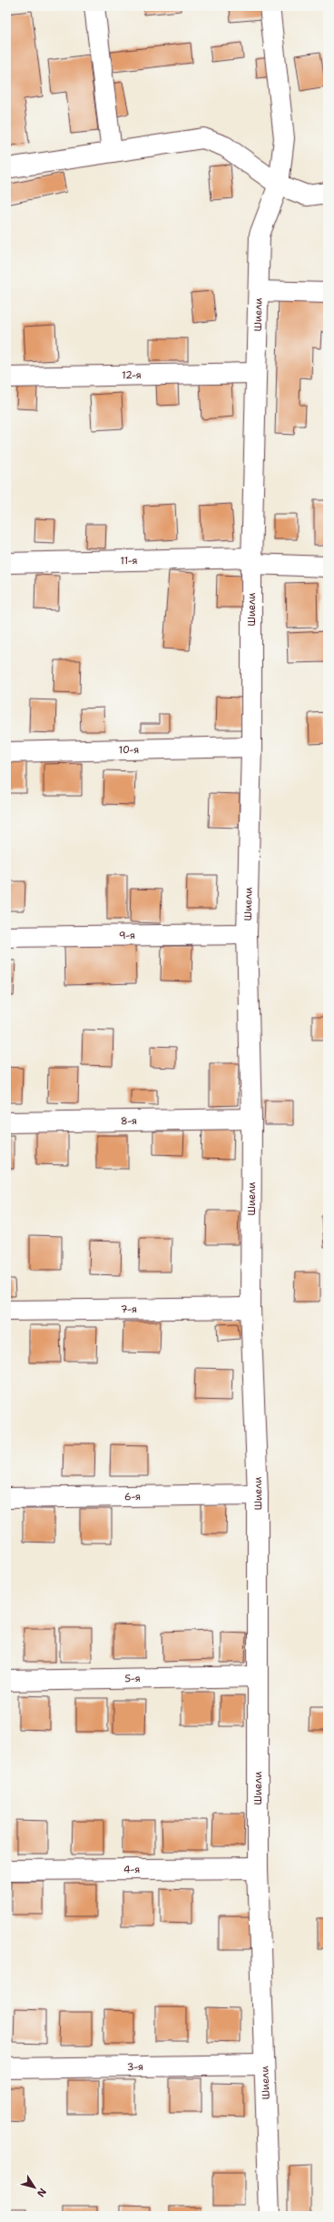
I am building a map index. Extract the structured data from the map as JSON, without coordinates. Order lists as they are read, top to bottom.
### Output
{
  "streets": {
    "street": [
      "Шиели",
      "12-я",
      "11-я",
      "10-я",
      "9-я",
      "8-я",
      "7-я",
      "6-я",
      "5-я",
      "4-я",
      "3-я"
    ]
  },
  "crossings": [
    ["Шиели", "12-я"],
    ["Шиели", "11-я"],
    ["Шиели", "10-я"],
    ["Шиели", "9-я"],
    ["Шиели", "8-я"],
    ["Шиели", "7-я"],
    ["Шиели", "6-я"],
    ["Шиели", "5-я"],
    ["Шиели", "4-я"],
    ["Шиели", "3-я"]
  ],
  "north": "bottom right"
}
